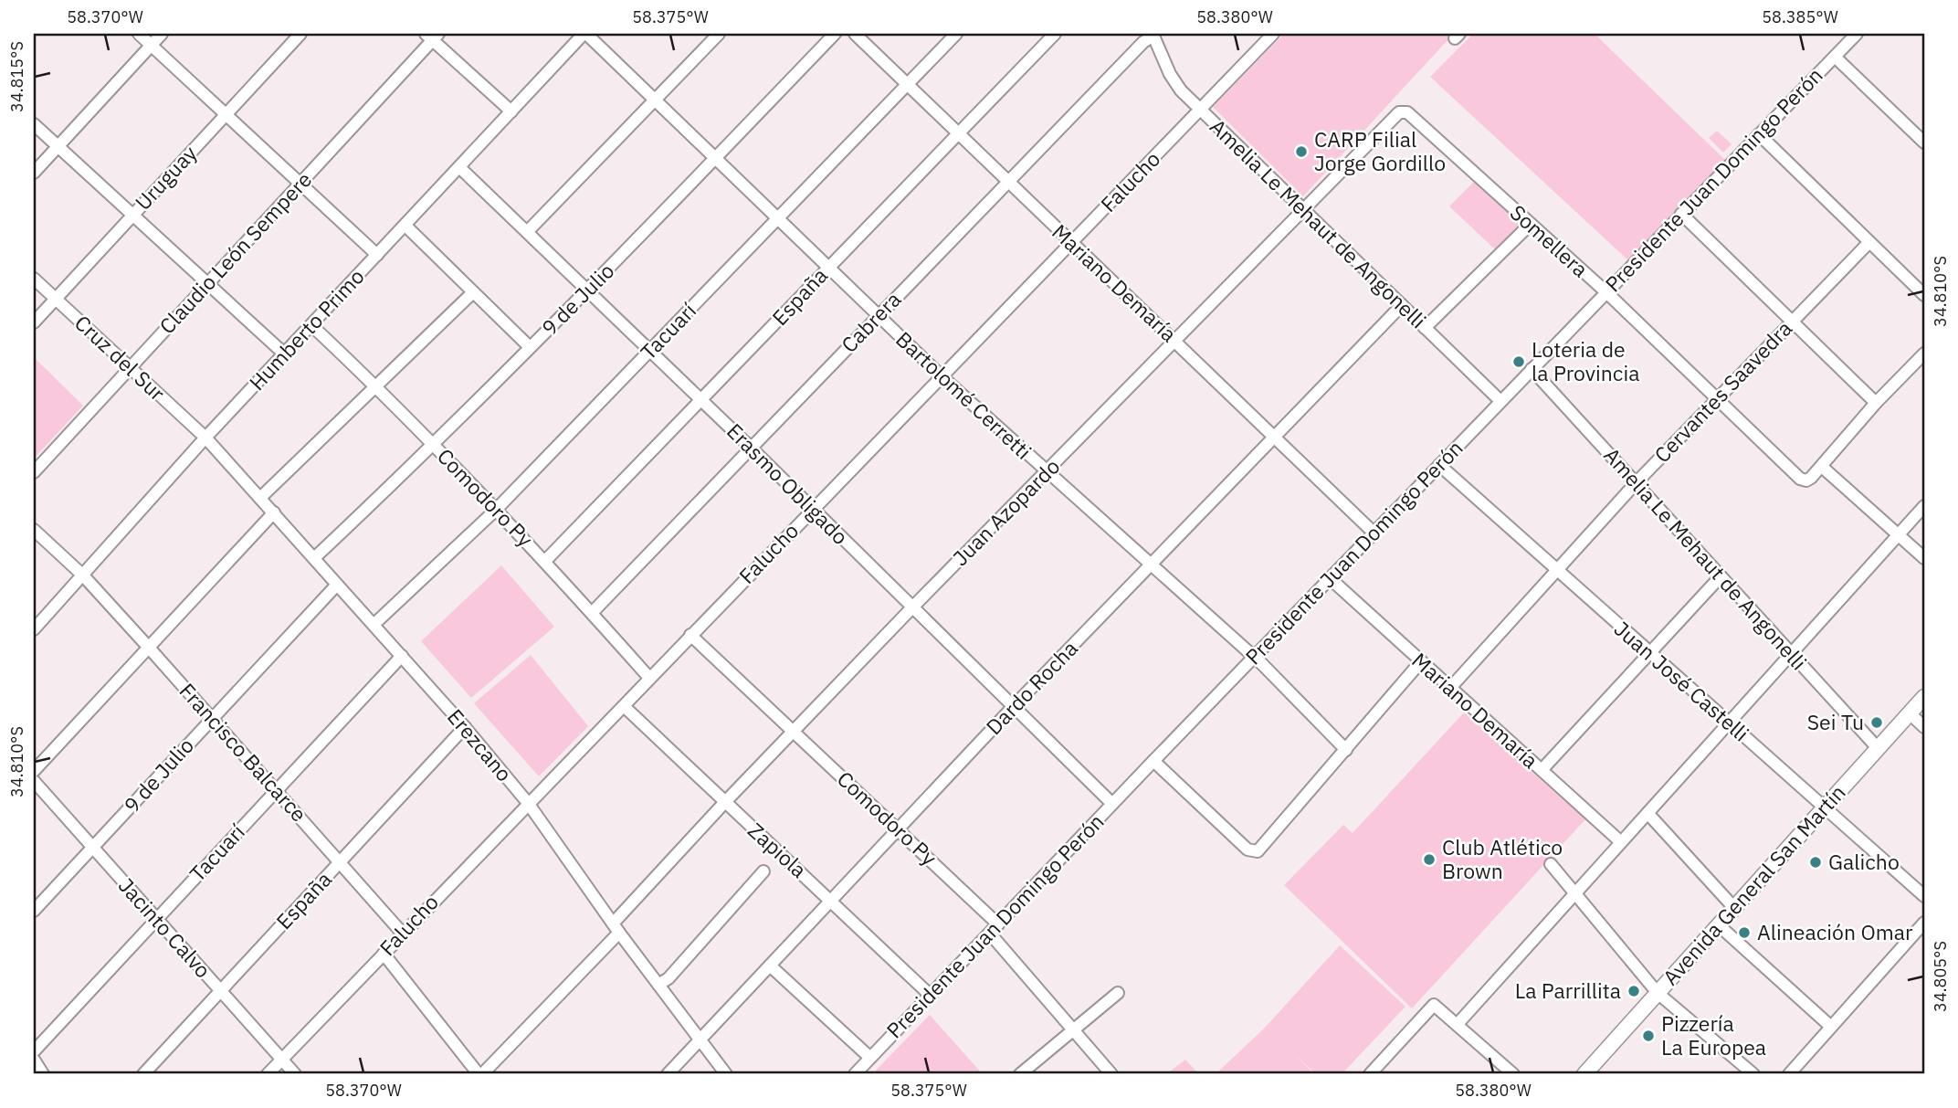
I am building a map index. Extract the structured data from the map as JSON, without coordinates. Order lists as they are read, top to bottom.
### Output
{
  "streets": {
    "main road": ["Avenida General San Martín"],
    "street": [
      "Uruguay",
      "Presidente Juan Domingo Perón",
      "Falucho",
      "Amelia Le Mehaut de Angonelli",
      "Somellera",
      "Claudio León Sempere",
      "Mariano Demaría",
      "España",
      "9 de Julio",
      "Cabrera",
      "Humberto Primo",
      "Tacuarí",
      "Cruz del Sur",
      "Cervantes Saavedra",
      "Bartolomé Cerretti",
      "Erasmo Obligado",
      "Comodoro Py",
      "Juan Azopardo",
      "Juan José Castelli",
      "Dardo Rocha",
      "Erezcano",
      "Francisco Balcarce",
      "Zapiola",
      "Jacinto Calvo"
    ]
  },
  "crossings": [
    ["Uruguay", "Cruz del Sur"],
    ["Presidente Juan Domingo Perón", "Amelia Le Mehaut de Angonelli"],
    ["Presidente Juan Domingo Perón", "Somellera"],
    ["Presidente Juan Domingo Perón", "Mariano Demaría"],
    ["Presidente Juan Domingo Perón", "Bartolomé Cerretti"],
    ["Presidente Juan Domingo Perón", "Erasmo Obligado"],
    ["Presidente Juan Domingo Perón", "Comodoro Py"],
    ["Presidente Juan Domingo Perón", "Juan José Castelli"],
    ["Presidente Juan Domingo Perón", "Zapiola"],
    ["Falucho", "Amelia Le Mehaut de Angonelli"],
    ["Falucho", "Mariano Demaría"],
    ["Falucho", "Bartolomé Cerretti"],
    ["Falucho", "Erasmo Obligado"],
    ["Falucho", "Comodoro Py"],
    ["Falucho", "Erezcano"],
    ["Falucho", "Francisco Balcarce"],
    ["Falucho", "Zapiola"],
    ["Falucho", "Jacinto Calvo"],
    ["Amelia Le Mehaut de Angonelli", "Cabrera"],
    ["Amelia Le Mehaut de Angonelli", "Cervantes Saavedra"],
    ["Amelia Le Mehaut de Angonelli", "Juan Azopardo"],
    ["Amelia Le Mehaut de Angonelli", "Dardo Rocha"],
    ["Amelia Le Mehaut de Angonelli", "Avenida General San Martín"],
    ["Somellera", "Cervantes Saavedra"],
    ["Somellera", "Juan Azopardo"],
    ["Claudio León Sempere", "Cruz del Sur"],
    ["Mariano Demaría", "España"],
    ["Mariano Demaría", "Cabrera"],
    ["Mariano Demaría", "Tacuarí"],
    ["Mariano Demaría", "Cervantes Saavedra"],
    ["Mariano Demaría", "Juan Azopardo"],
    ["Mariano Demaría", "Dardo Rocha"],
    ["España", "Bartolomé Cerretti"],
    ["España", "Erasmo Obligado"],
    ["España", "Comodoro Py"],
    ["España", "Erezcano"],
    ["España", "Francisco Balcarce"],
    ["España", "Jacinto Calvo"],
    ["9 de Julio", "Bartolomé Cerretti"],
    ["9 de Julio", "Erasmo Obligado"],
    ["9 de Julio", "Comodoro Py"],
    ["9 de Julio", "Erezcano"],
    ["9 de Julio", "Francisco Balcarce"],
    ["9 de Julio", "Jacinto Calvo"],
    ["Cabrera", "Bartolomé Cerretti"],
    ["Cabrera", "Erasmo Obligado"],
    ["Cabrera", "Comodoro Py"],
    ["Humberto Primo", "Cruz del Sur"],
    ["Humberto Primo", "Bartolomé Cerretti"],
    ["Humberto Primo", "Erasmo Obligado"],
    ["Humberto Primo", "Comodoro Py"],
    ["Humberto Primo", "Erezcano"],
    ["Humberto Primo", "Francisco Balcarce"],
    ["Tacuarí", "Bartolomé Cerretti"],
    ["Tacuarí", "Erasmo Obligado"],
    ["Tacuarí", "Comodoro Py"],
    ["Tacuarí", "Erezcano"],
    ["Tacuarí", "Francisco Balcarce"],
    ["Tacuarí", "Jacinto Calvo"],
    ["Cruz del Sur", "Erezcano"],
    ["Cervantes Saavedra", "Juan José Castelli"],
    ["Bartolomé Cerretti", "Juan Azopardo"],
    ["Bartolomé Cerretti", "Dardo Rocha"],
    ["Erasmo Obligado", "Juan Azopardo"],
    ["Erasmo Obligado", "Dardo Rocha"],
    ["Comodoro Py", "Juan Azopardo"],
    ["Comodoro Py", "Dardo Rocha"],
    ["Juan Azopardo", "Erezcano"],
    ["Juan Azopardo", "Zapiola"],
    ["Juan José Castelli", "Avenida General San Martín"],
    ["Dardo Rocha", "Erezcano"],
    ["Dardo Rocha", "Zapiola"]
  ],
  "places": [
    "CARP Filial Jorge Gordillo",
    "Loteria de la Provincia",
    "Sei Tu",
    "Club Atlético Brown",
    "Galicho",
    "Alineación Omar",
    "La Parrillita",
    "Pizzería La Europea"
  ],
  "coordinates": [
    "58.370°W",
    "58.375°W",
    "58.380°W",
    "58.385°W",
    "34.815°S",
    "34.810°S",
    "34.805°S"
  ]
}
